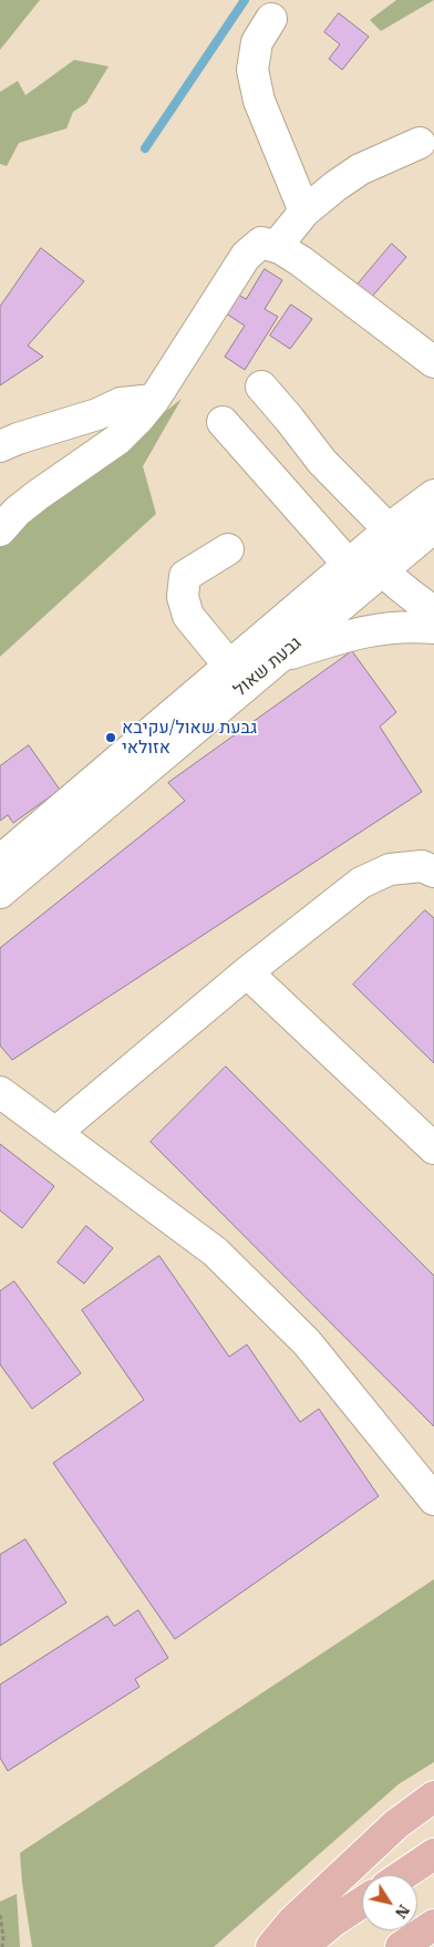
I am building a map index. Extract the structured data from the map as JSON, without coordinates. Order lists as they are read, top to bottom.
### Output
{
  "streets": {
    "street": ["גבעת שאול"]
  },
  "places": ["גבעת שאול/עקיבא אזולאי"],
  "north": "bottom right"
}
